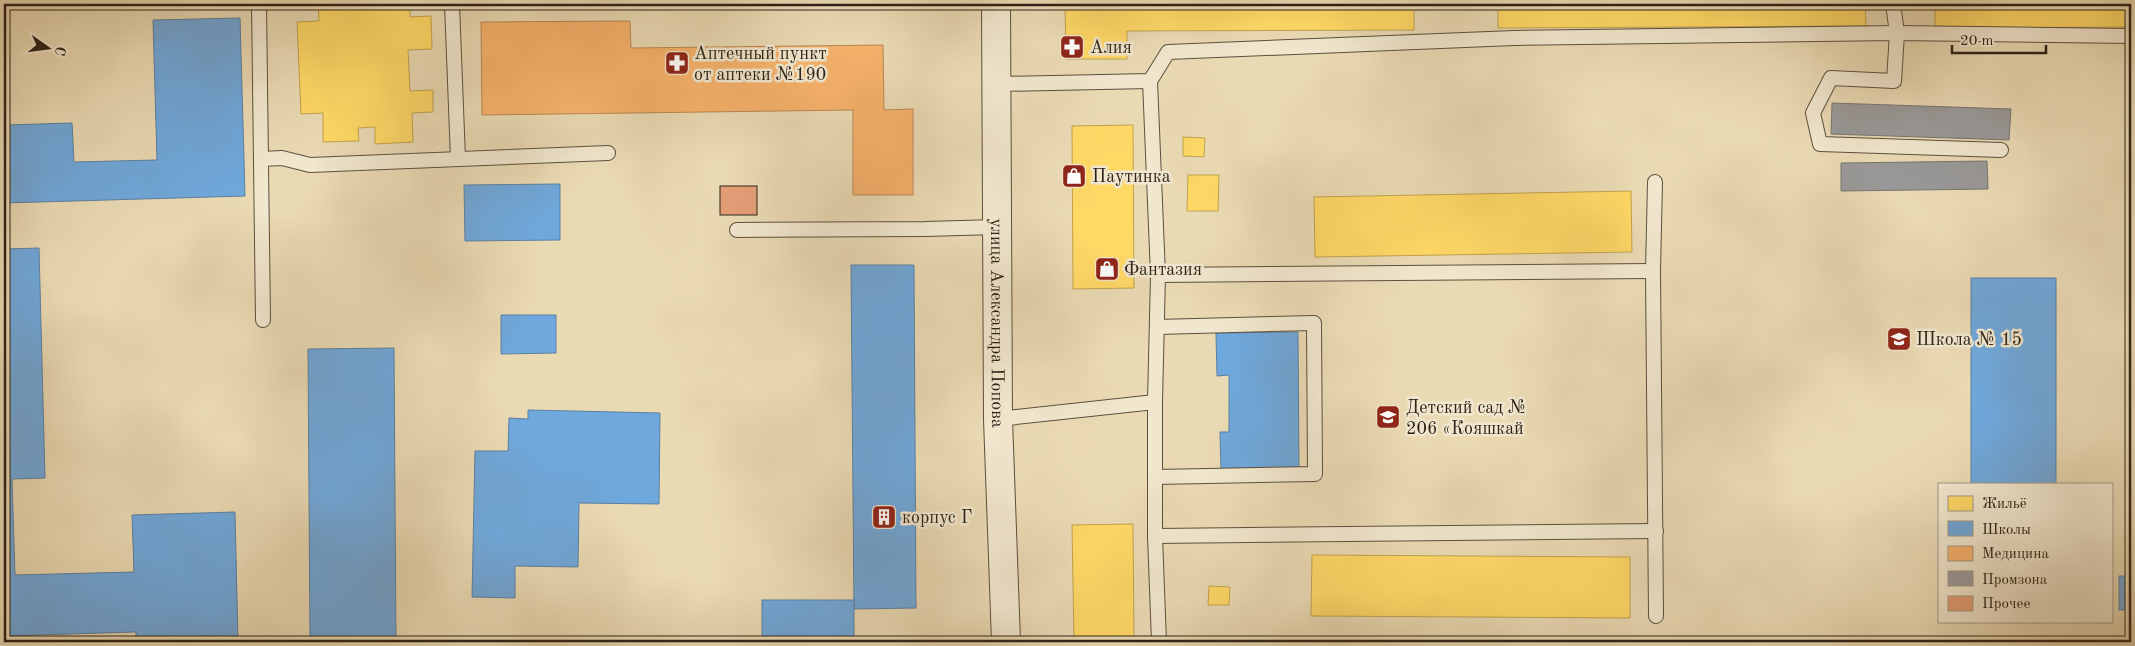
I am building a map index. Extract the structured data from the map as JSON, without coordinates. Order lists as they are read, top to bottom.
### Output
{
  "streets": {
    "street": ["улица Александра Попова"]
  },
  "places": {
    "pharmacy": ["Алия", "Аптечный пункт от аптеки №190"],
    "shop": ["Паутинка", "Фантазия"],
    "school or university": ["Школа № 15", "Детский сад № 206 «Кояшкай"],
    "building": ["корпус Г"]
  },
  "legend": [
    "Жильё",
    "Школы",
    "Медицина",
    "Промзона",
    "Прочее"
  ],
  "scale_bar": "20 m",
  "north": "right"
}
